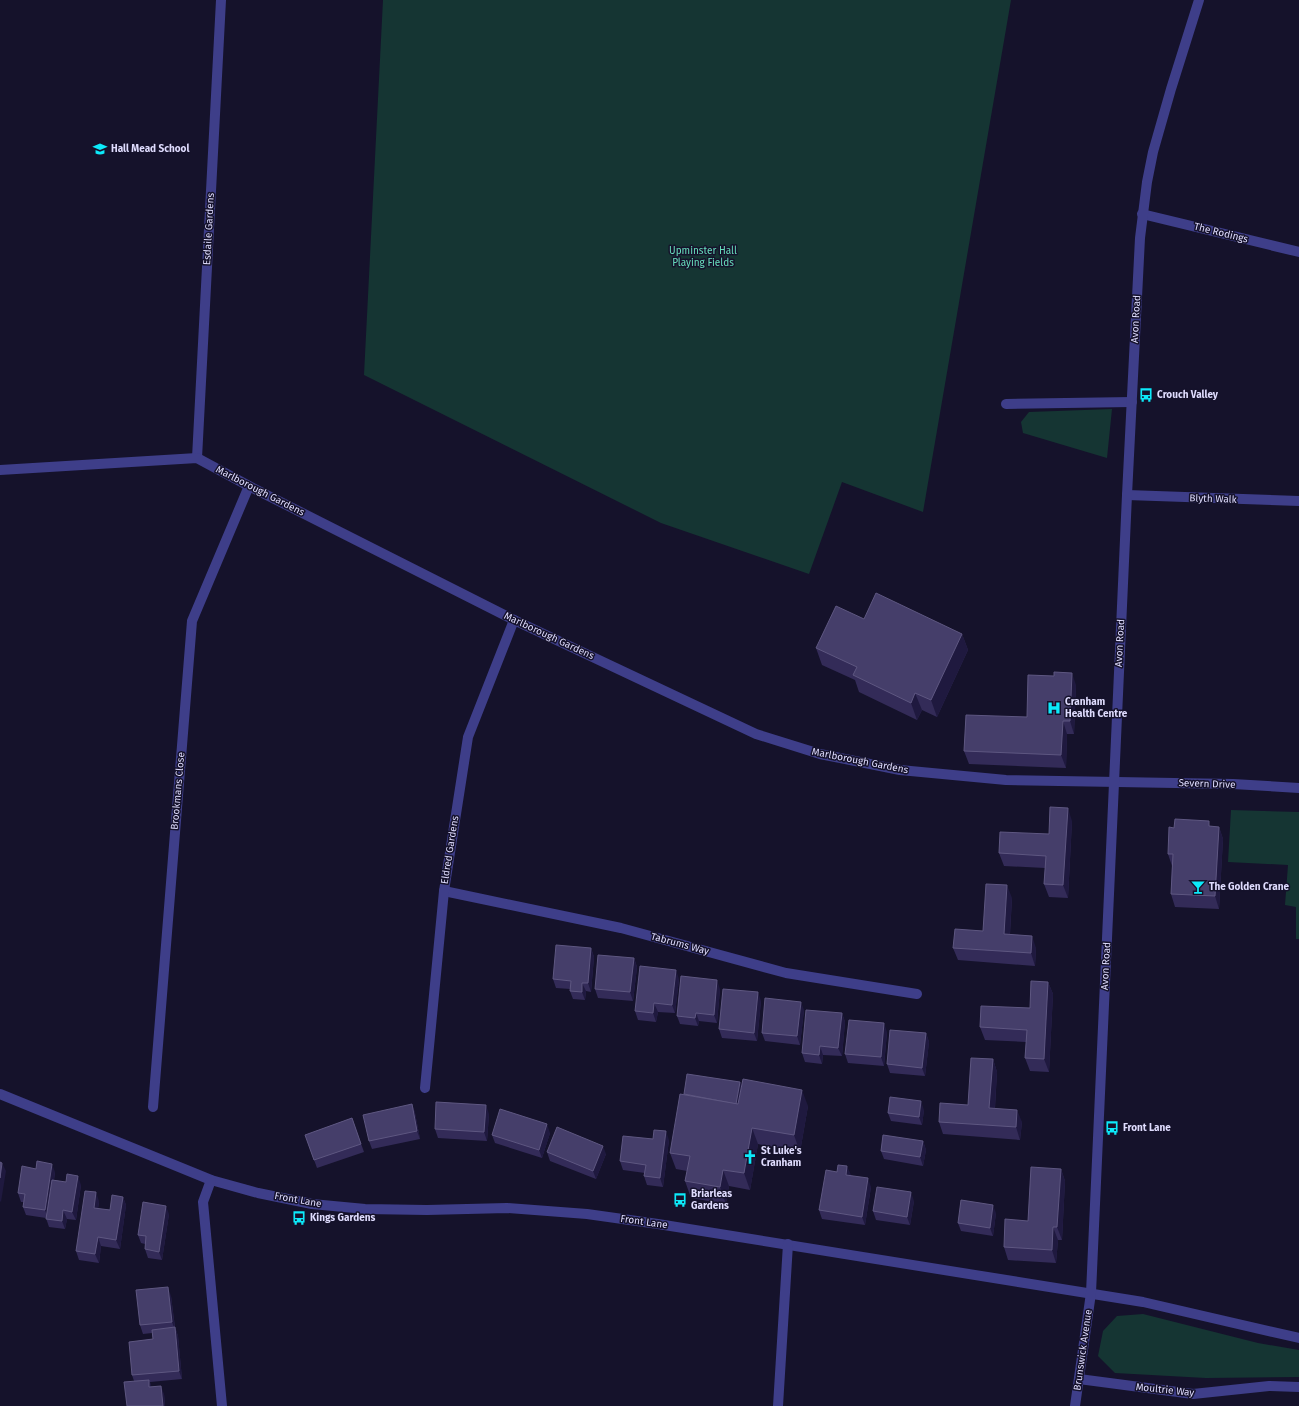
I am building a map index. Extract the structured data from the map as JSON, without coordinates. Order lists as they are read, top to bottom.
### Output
{
  "streets": {
    "street": [
      "Esdaile Gardens",
      "The Rodings",
      "Avon Road",
      "Marlborough Gardens",
      "Blyth Walk",
      "Severn Drive",
      "Brookmans Close",
      "Eldred Gardens",
      "Tabrums Way",
      "Front Lane",
      "Brunswick Avenue",
      "Moultrie Way"
    ]
  },
  "crossings": [
    ["Esdaile Gardens", "Marlborough Gardens"],
    ["The Rodings", "Avon Road"],
    ["Avon Road", "Marlborough Gardens"],
    ["Avon Road", "Blyth Walk"],
    ["Avon Road", "Severn Drive"],
    ["Avon Road", "Front Lane"],
    ["Avon Road", "Brunswick Avenue"],
    ["Marlborough Gardens", "Severn Drive"],
    ["Marlborough Gardens", "Brookmans Close"],
    ["Marlborough Gardens", "Eldred Gardens"],
    ["Eldred Gardens", "Tabrums Way"],
    ["Front Lane", "Brunswick Avenue"],
    ["Brunswick Avenue", "Moultrie Way"]
  ],
  "parks": ["Upminster Hall Playing Fields"],
  "places": {
    "school or university": ["Hall Mead School"],
    "bus stop": [
      "Crouch Valley",
      "Front Lane",
      "Briarleas Gardens",
      "Kings Gardens"
    ],
    "hospital": ["Cranham Health Centre"],
    "bar": ["The Golden Crane"],
    "church": ["St Luke's Cranham"]
  }
}
